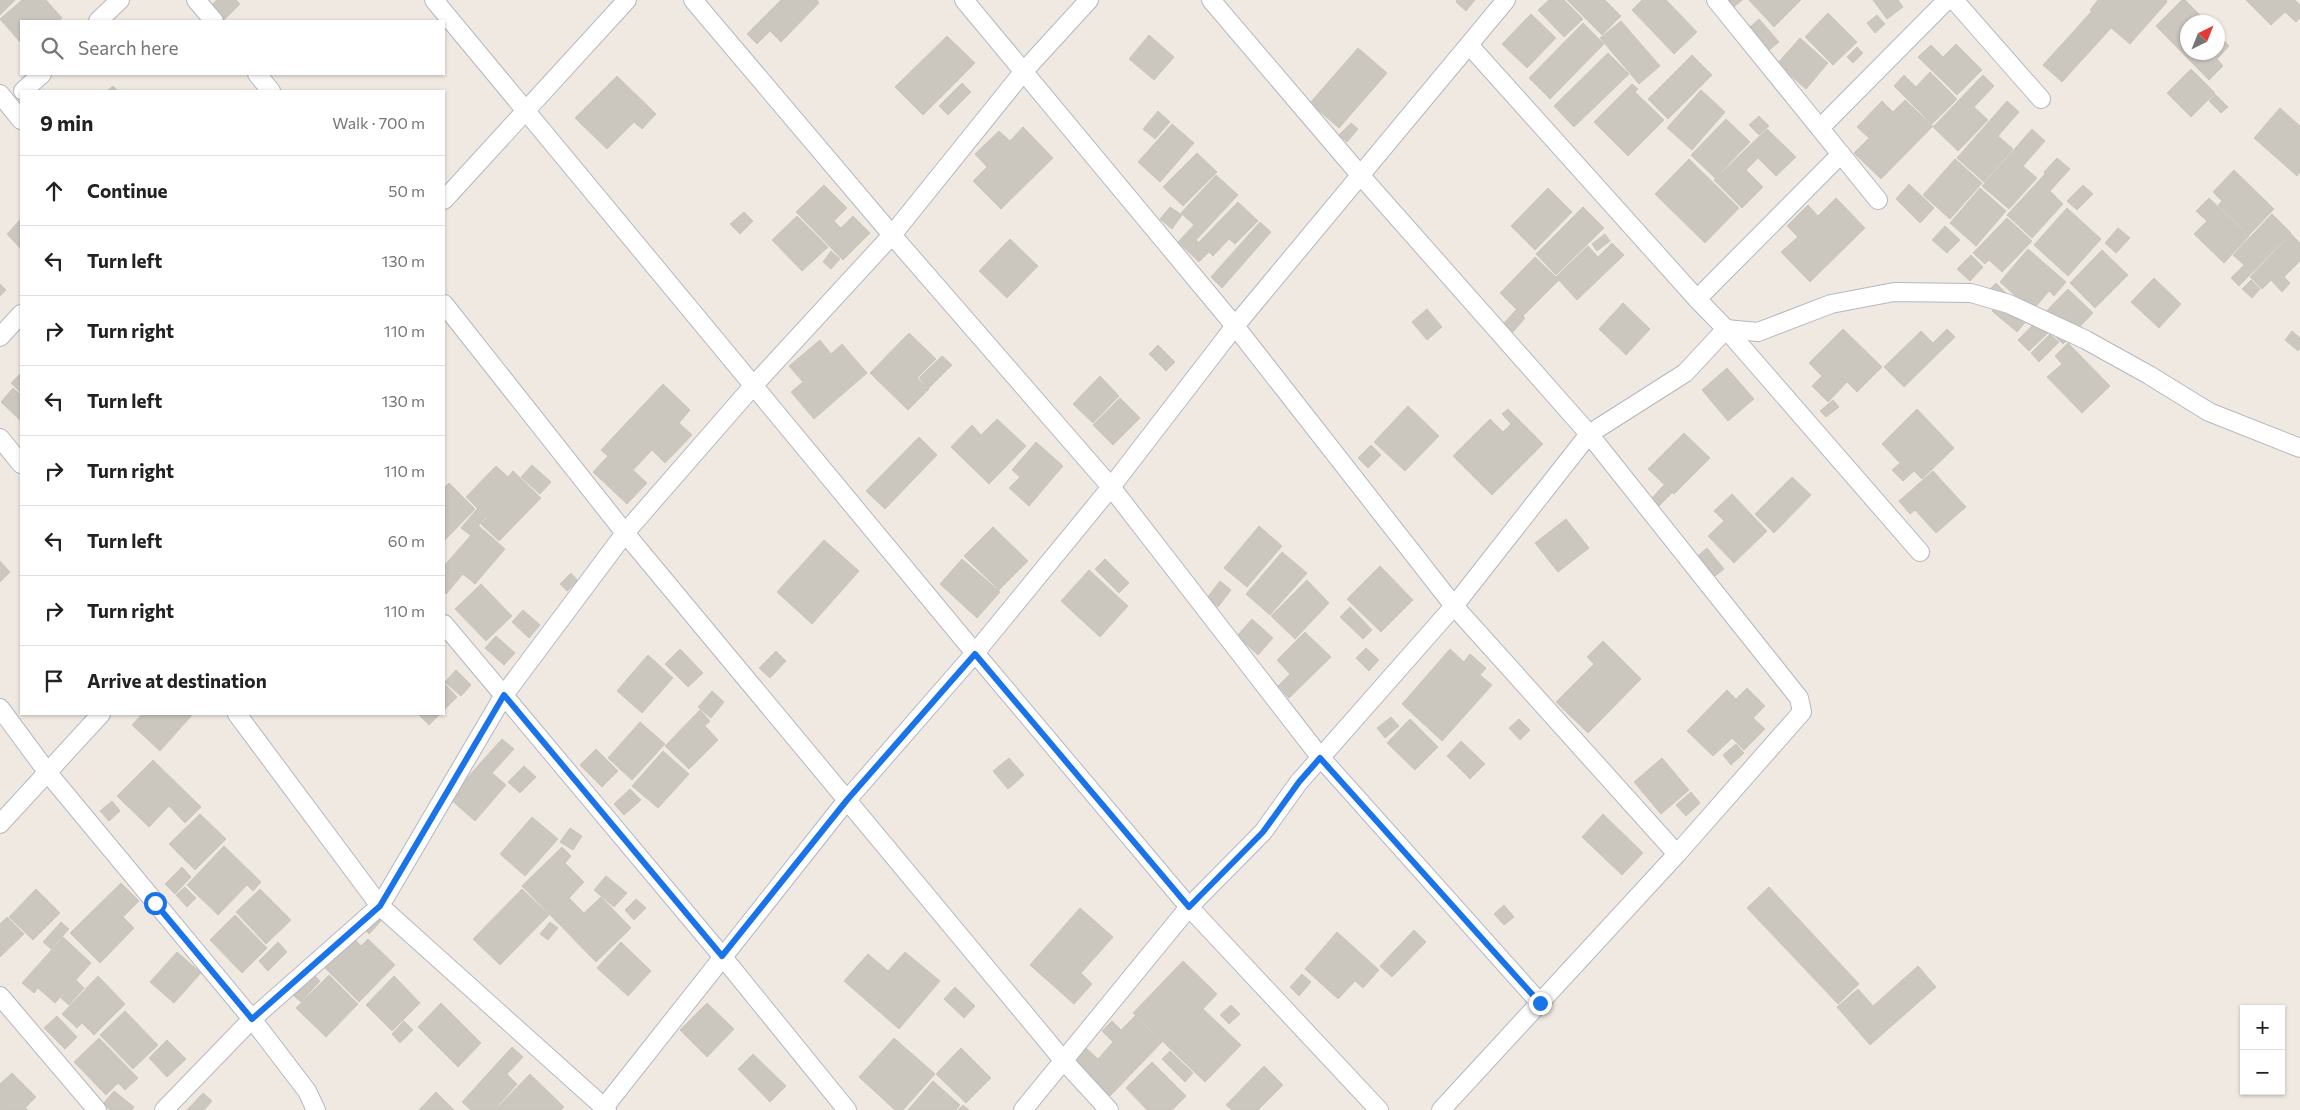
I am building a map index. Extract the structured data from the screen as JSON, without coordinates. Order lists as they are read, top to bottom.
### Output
{
  "north": "top right",
  "page": {
    "search": "Search here",
    "heading": ["9 min", "Walk · 700 m"],
    "list": [
      ["Continue", "50 m"],
      ["Turn left", "130 m"],
      ["Turn right", "110 m"],
      ["Turn left", "130 m"],
      ["Turn right", "110 m"],
      ["Turn left", "60 m"],
      ["Turn right", "110 m"],
      "Arrive at destination"
    ],
    "map_buttons": ["+", "−"]
  }
}
